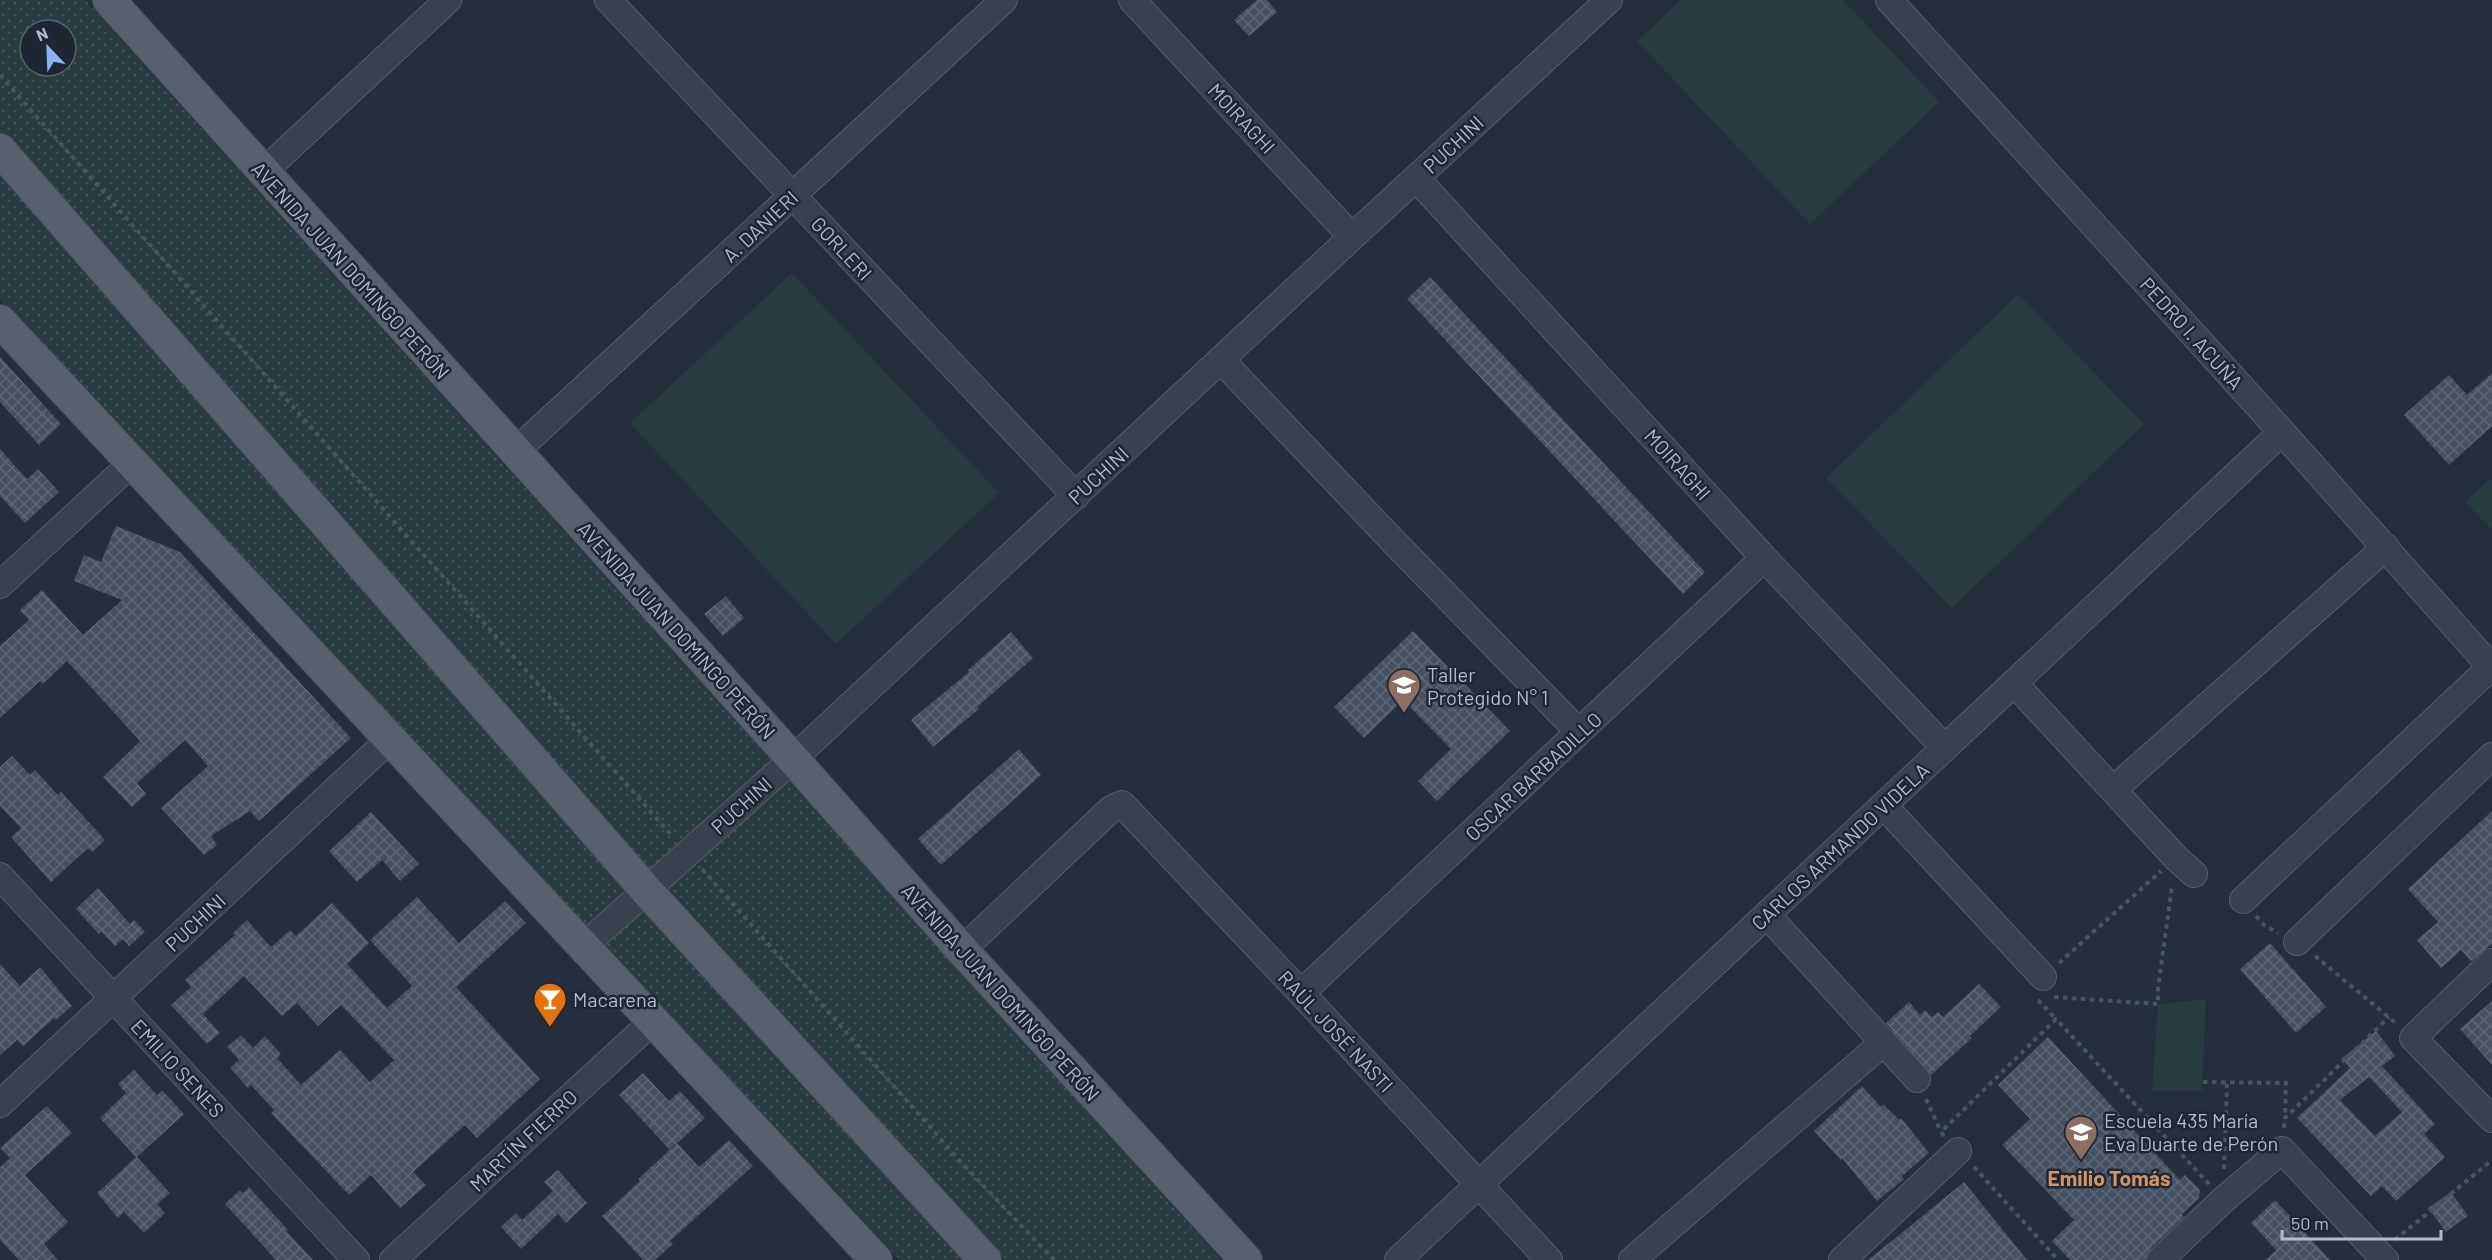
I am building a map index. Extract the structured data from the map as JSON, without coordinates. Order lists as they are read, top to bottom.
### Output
{
  "streets": {
    "main road": ["AVENIDA JUAN DOMINGO PERÓN"],
    "street": [
      "MOIRAGHI",
      "PUCHINI",
      "A. DANIERI",
      "GORLERI",
      "PEDRO I. ACUÑA",
      "OSCAR BARBADILLO",
      "CARLOS ARMANDO VIDELA",
      "RAÚL JOSÉ NASTI",
      "EMILIO SENES",
      "MARTÍN FIERRO"
    ]
  },
  "crossings": [
    ["MOIRAGHI", "PUCHINI"],
    ["MOIRAGHI", "OSCAR BARBADILLO"],
    ["MOIRAGHI", "CARLOS ARMANDO VIDELA"],
    ["PUCHINI", "GORLERI"],
    ["PUCHINI", "AVENIDA JUAN DOMINGO PERÓN"],
    ["PUCHINI", "EMILIO SENES"],
    ["A. DANIERI", "GORLERI"],
    ["A. DANIERI", "AVENIDA JUAN DOMINGO PERÓN"],
    ["AVENIDA JUAN DOMINGO PERÓN", "RAÚL JOSÉ NASTI"],
    ["PEDRO I. ACUÑA", "CARLOS ARMANDO VIDELA"],
    ["OSCAR BARBADILLO", "RAÚL JOSÉ NASTI"],
    ["CARLOS ARMANDO VIDELA", "RAÚL JOSÉ NASTI"]
  ],
  "districts": ["Emilio Tomás"],
  "places": {
    "school or university": ["Taller Protegido N° 1", "Escuela 435 María Eva Duarte de Perón"],
    "bar": ["Macarena"]
  },
  "scale_bar": "50 m",
  "north": "top left"
}
